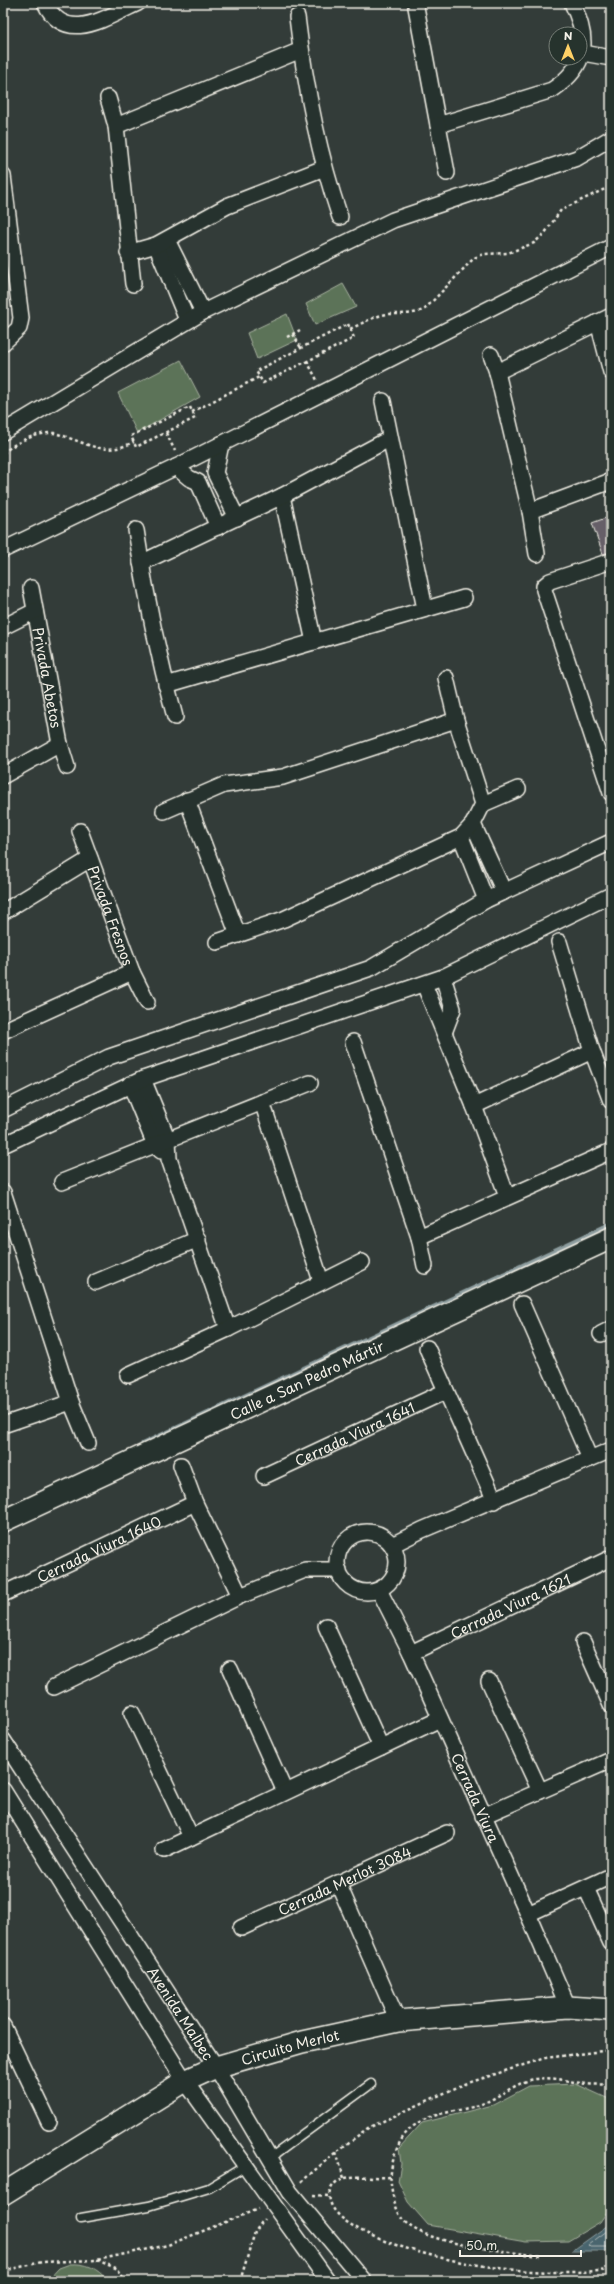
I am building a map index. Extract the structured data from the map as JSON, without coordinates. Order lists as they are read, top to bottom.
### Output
{
  "streets": {
    "main road": ["Calle a San Pedro Mártir", "Circuito Merlot"],
    "street": [
      "Privada Abetos",
      "Privada Fresnos",
      "Cerrada Viura 1641",
      "Cerrada Viura 1640",
      "Cerrada Viura 1621",
      "Cerrada Viura",
      "Cerrada Merlot 3084",
      "Avenida Malbec"
    ]
  },
  "crossings": [
    ["Cerrada Viura 1621", "Cerrada Viura"],
    ["Cerrada Viura", "Circuito Merlot"],
    ["Avenida Malbec", "Circuito Merlot"]
  ],
  "scale_bar": "50 m",
  "north": "top"
}
